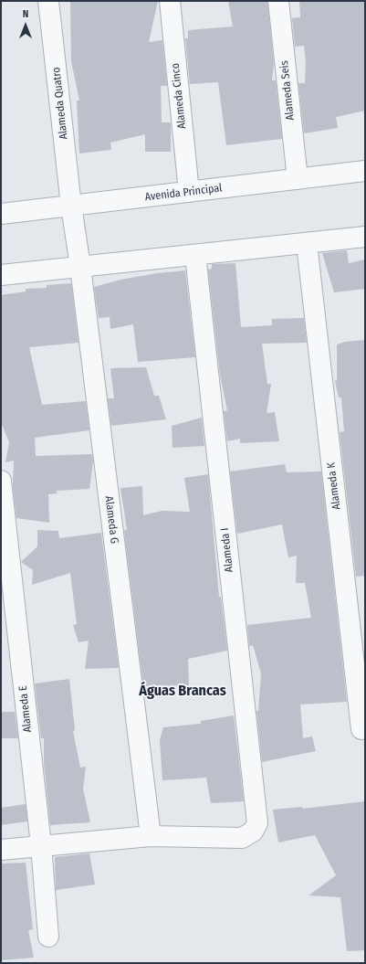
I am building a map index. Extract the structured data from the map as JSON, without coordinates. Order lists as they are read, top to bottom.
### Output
{
  "streets": {
    "street": [
      "Alameda Seis",
      "Alameda Cinco",
      "Alameda Quatro",
      "Avenida Principal",
      "Alameda K",
      "Alameda G",
      "Alameda I",
      "Alameda E"
    ]
  },
  "crossings": [
    ["Alameda Seis", "Avenida Principal"],
    ["Alameda Cinco", "Avenida Principal"],
    ["Alameda Quatro", "Avenida Principal"],
    ["Alameda Quatro", "Alameda G"],
    ["Avenida Principal", "Alameda G"],
    ["Alameda G", "Alameda I"]
  ],
  "districts": ["Águas Brancas"],
  "north": "top"
}
